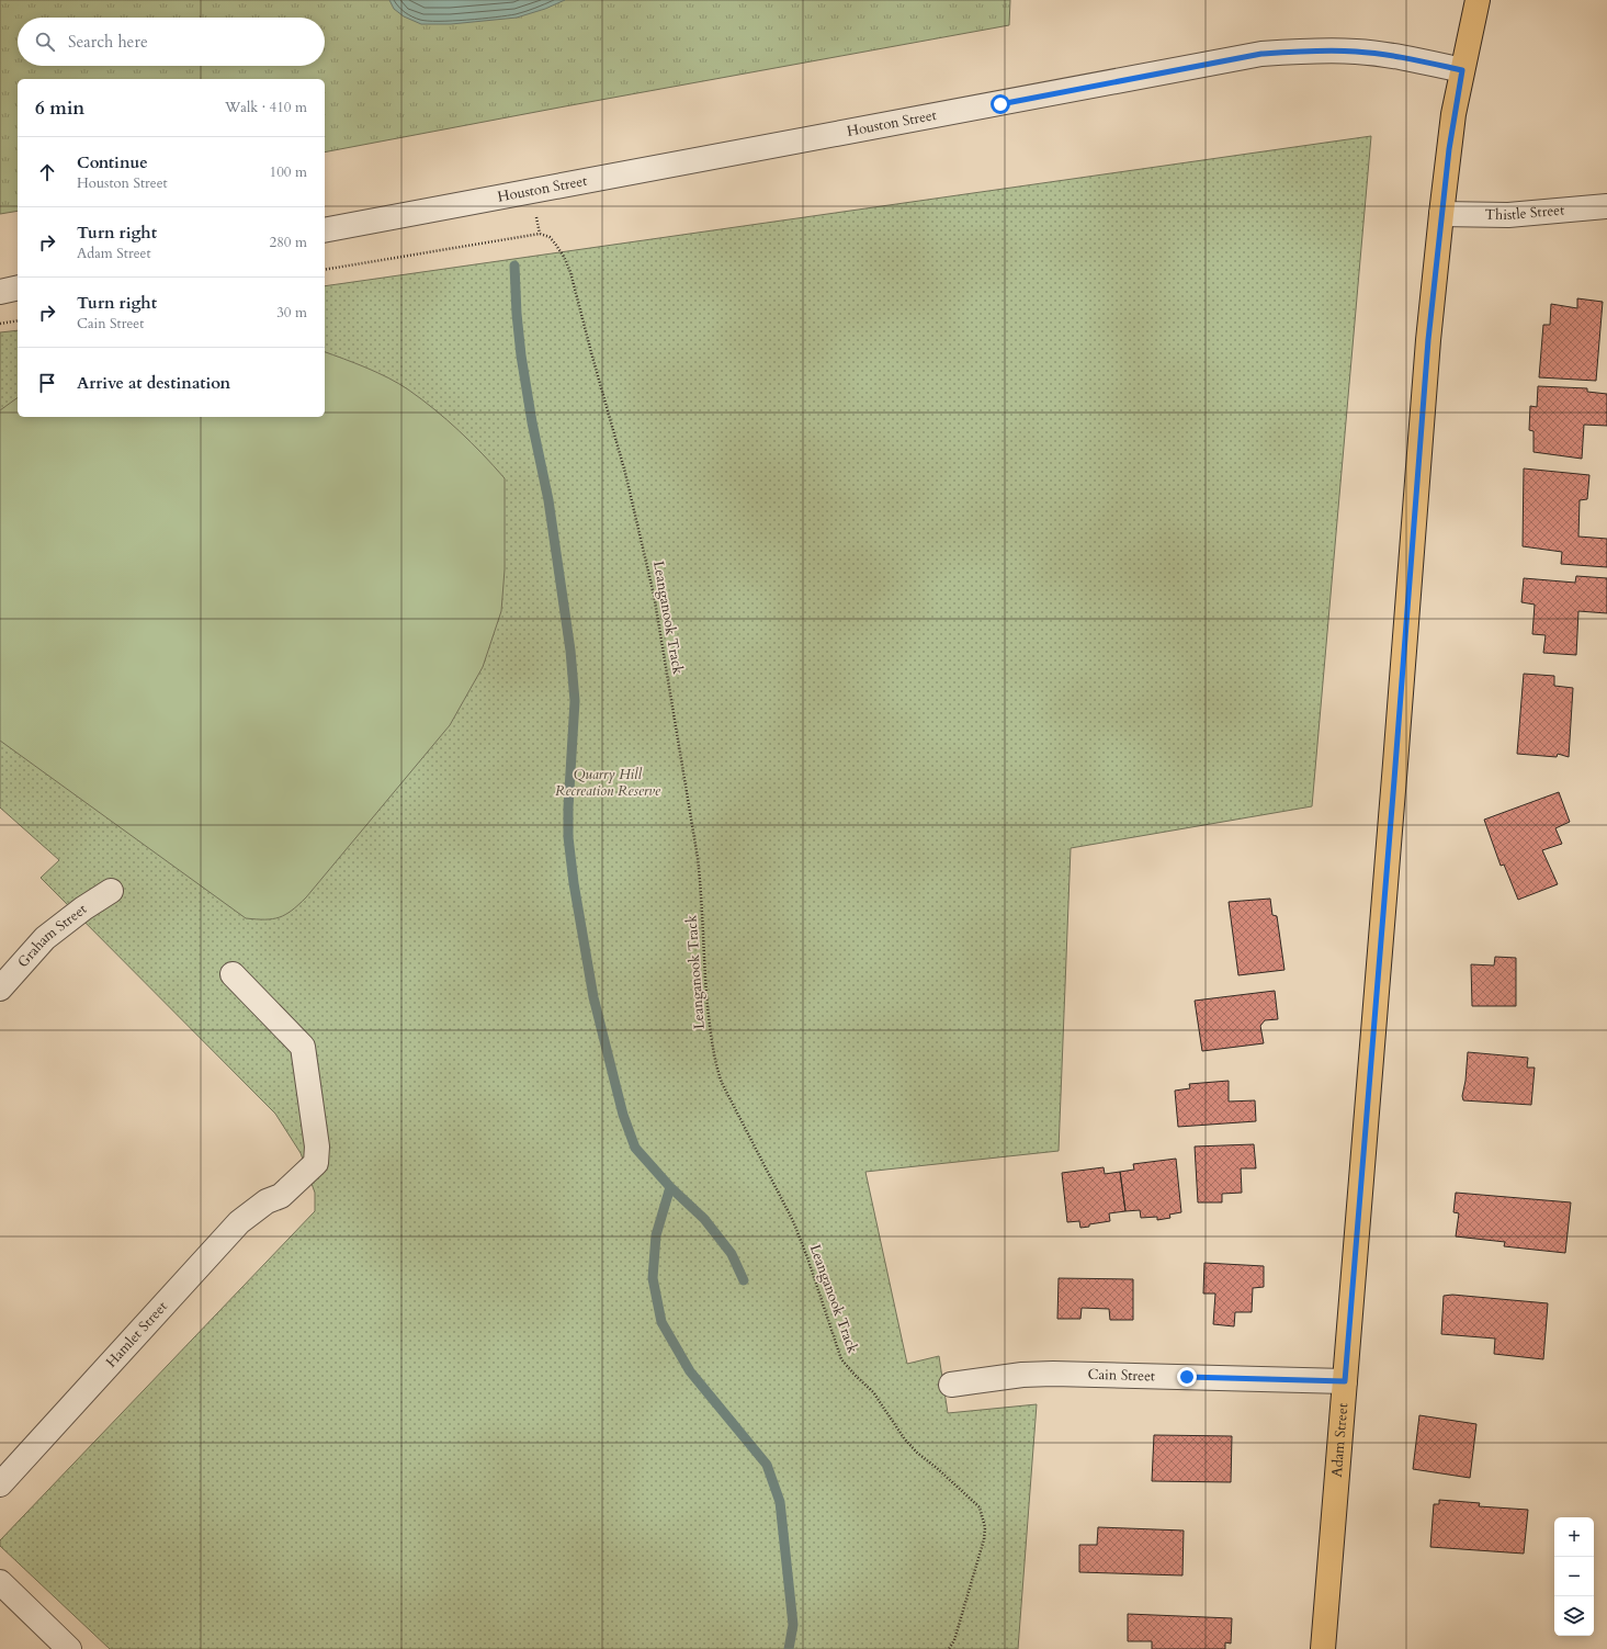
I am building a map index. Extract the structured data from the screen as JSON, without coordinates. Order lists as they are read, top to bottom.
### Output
{
  "streets": {
    "main road": ["Adam Street"],
    "street": [
      "Houston Street",
      "Thistle Street",
      "Graham Street",
      "Hamlet Street",
      "Cain Street"
    ],
    "path": ["Leanganook Track"]
  },
  "crossings": [
    ["Houston Street", "Adam Street"],
    ["Thistle Street", "Adam Street"],
    ["Cain Street", "Adam Street"]
  ],
  "parks": ["Quarry Hill Recreation Reserve"],
  "page": {
    "search": "Search here",
    "heading": ["6 min", "Walk · 410 m"],
    "list": [
      ["Continue", "Houston Street", "100 m"],
      ["Turn right", "Adam Street", "280 m"],
      ["Turn right", "Cain Street", "30 m"],
      "Arrive at destination"
    ],
    "map_buttons": ["+", "−"]
  }
}
